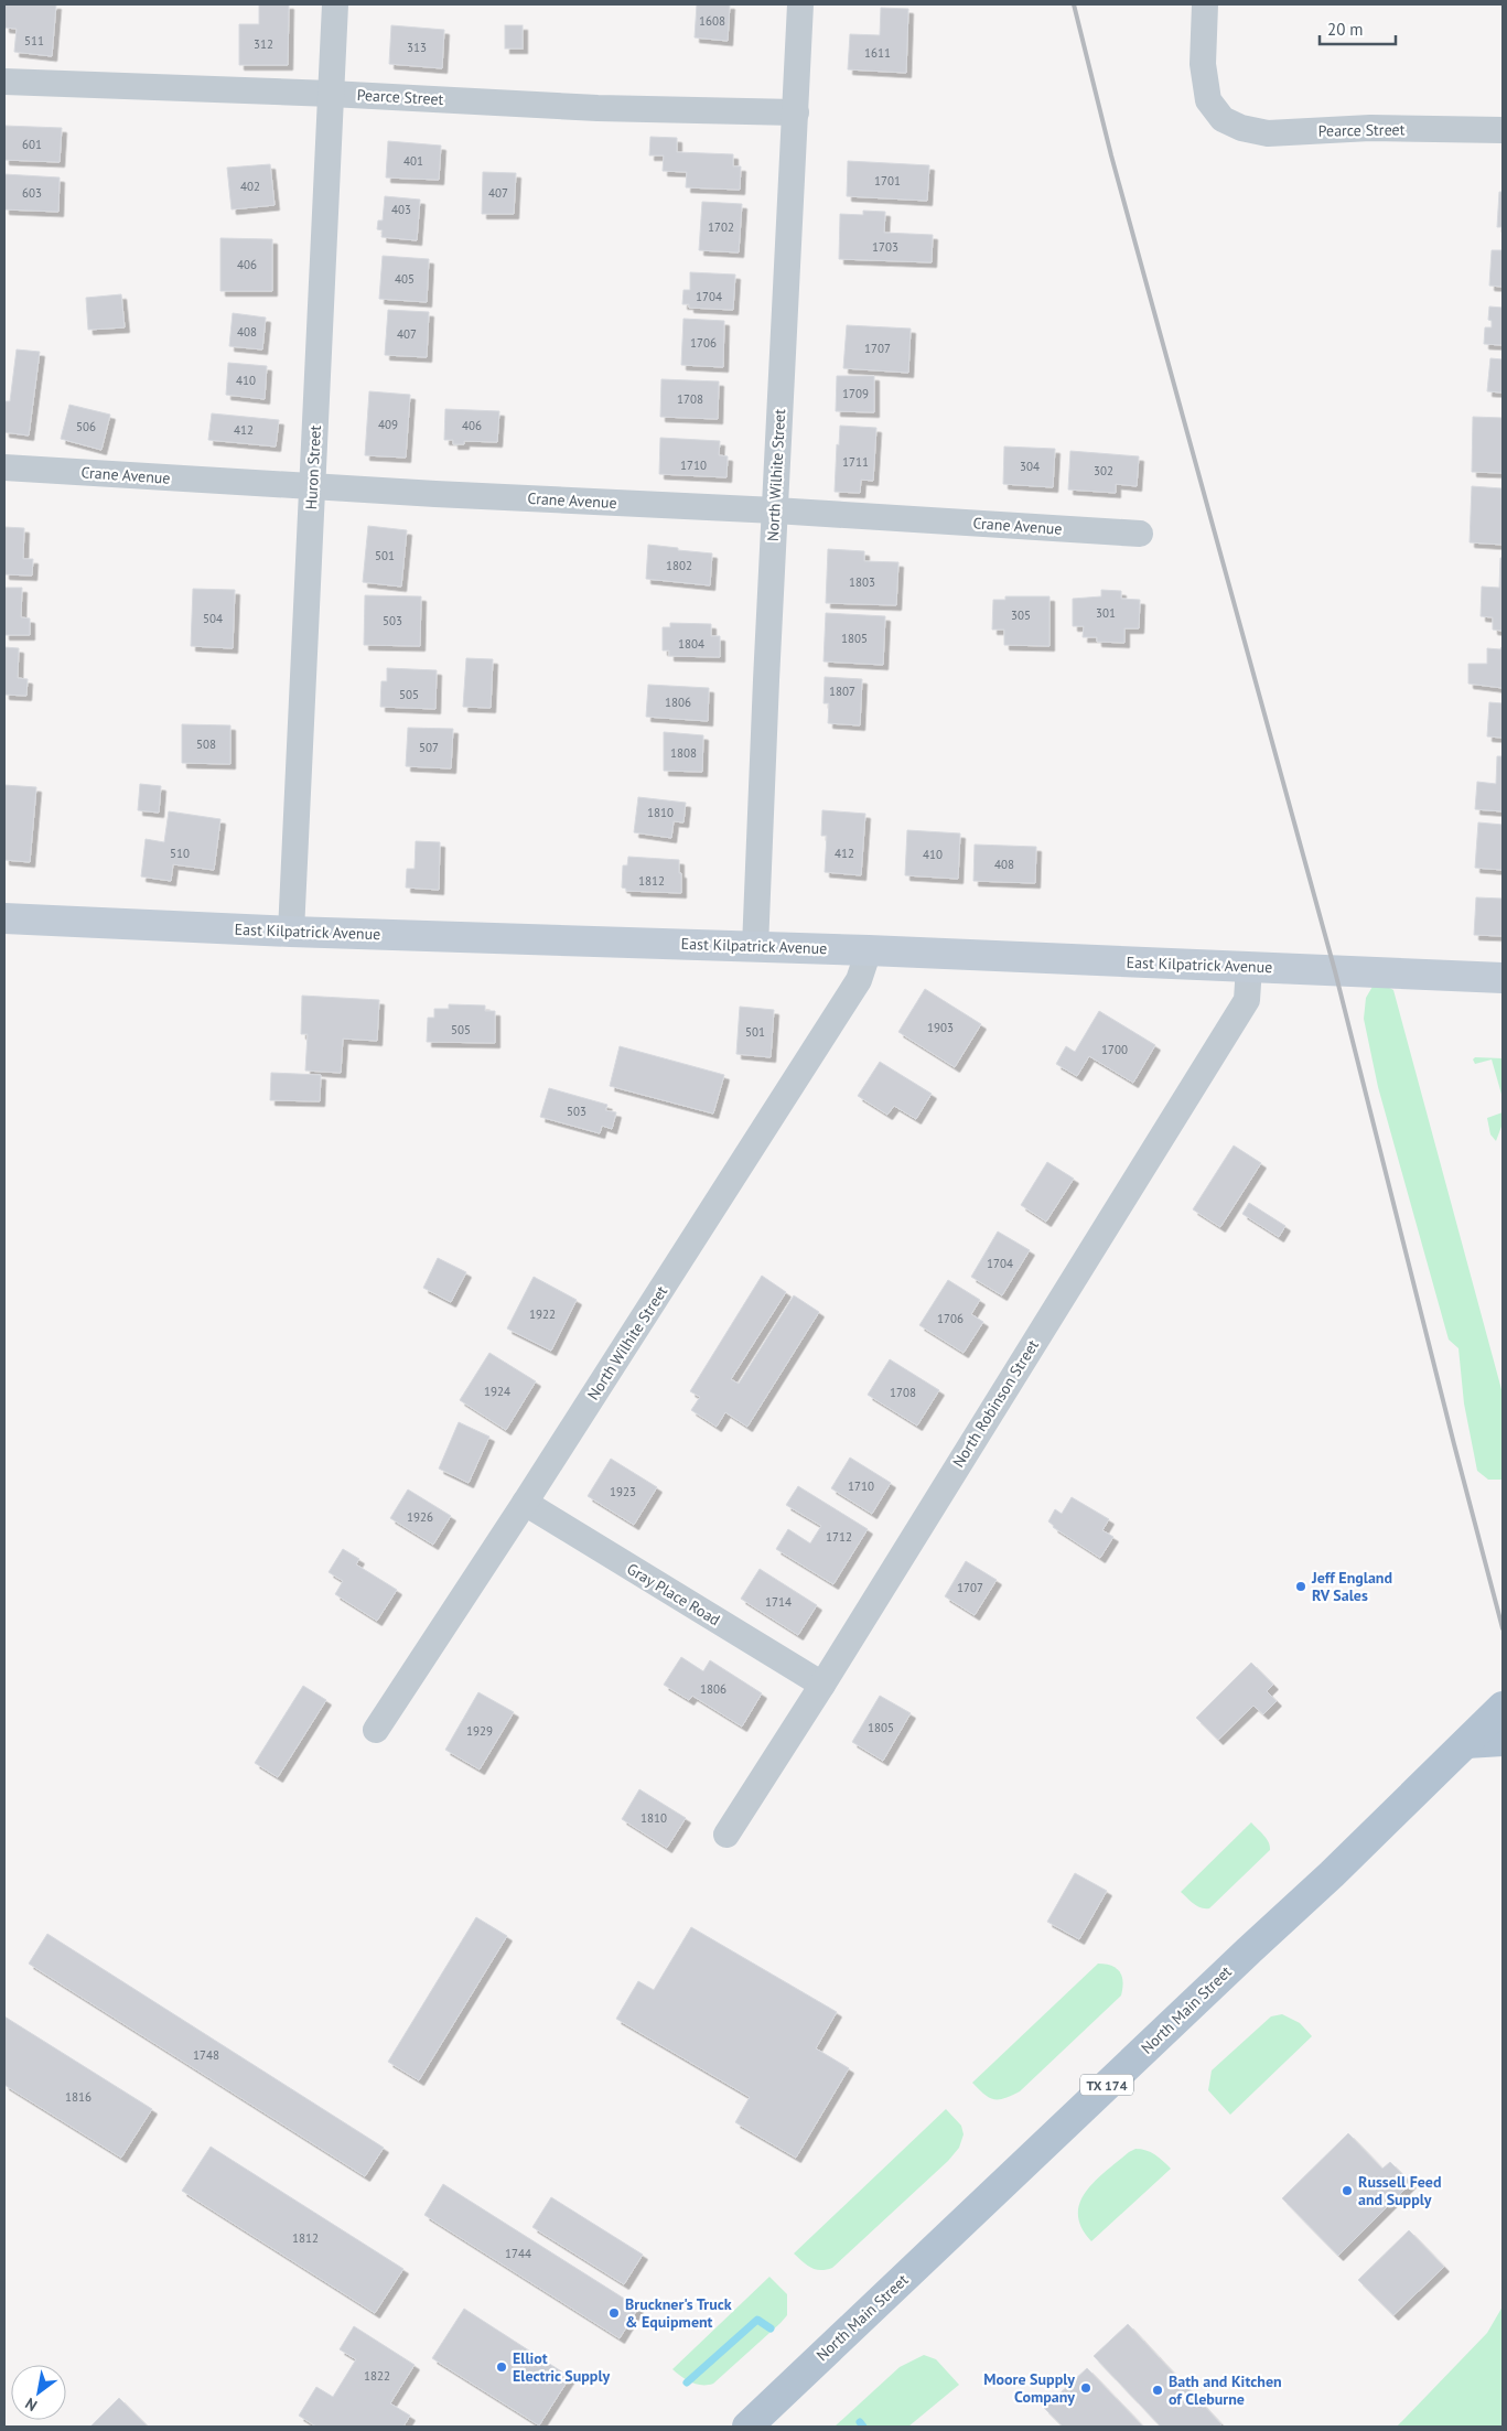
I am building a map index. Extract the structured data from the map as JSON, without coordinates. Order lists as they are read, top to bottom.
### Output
{
  "streets": {
    "main road": ["North Main Street", "TX 174"],
    "street": [
      "Pearce Street",
      "Huron Street",
      "Crane Avenue",
      "North Wilhite Street",
      "East Kilpatrick Avenue",
      "North Robinson Street",
      "Gray Place Road"
    ]
  },
  "crossings": [
    ["Pearce Street", "Huron Street"],
    ["Pearce Street", "North Wilhite Street"],
    ["Huron Street", "Crane Avenue"],
    ["Huron Street", "East Kilpatrick Avenue"],
    ["Crane Avenue", "North Wilhite Street"],
    ["North Wilhite Street", "East Kilpatrick Avenue"],
    ["North Wilhite Street", "Gray Place Road"],
    ["East Kilpatrick Avenue", "North Robinson Street"],
    ["North Robinson Street", "Gray Place Road"]
  ],
  "places": [
    "Jeff England RV Sales",
    "Russell Feed and Supply",
    "Bruckner's Truck & Equipment",
    "Elliot Electric Supply",
    "Moore Supply Company",
    "Bath and Kitchen of Cleburne"
  ],
  "house_numbers": [
    "1608",
    "511",
    "312",
    "313",
    "1611",
    "601",
    "401",
    "1701",
    "402",
    "603",
    "407",
    "403",
    "1702",
    "1703",
    "406",
    "405",
    "1704",
    "408",
    "407",
    "1706",
    "1707",
    "410",
    "1709",
    "1708",
    "409",
    "406",
    "506",
    "412",
    "1711",
    "1710",
    "304",
    "302",
    "501",
    "1802",
    "1803",
    "301",
    "305",
    "504",
    "503",
    "1805",
    "1804",
    "1807",
    "505",
    "1806",
    "508",
    "507",
    "1808",
    "1810",
    "510",
    "412",
    "410",
    "408",
    "1812",
    "1903",
    "505",
    "501",
    "1700",
    "503",
    "1704",
    "1922",
    "1706",
    "1924",
    "1708",
    "1710",
    "1923",
    "1926",
    "1712",
    "1707",
    "1714",
    "1806",
    "1805",
    "1929",
    "1810",
    "1748",
    "1816",
    "1812",
    "1744",
    "1822"
  ],
  "scale_bar": "20 m",
  "north": "bottom left"
}
